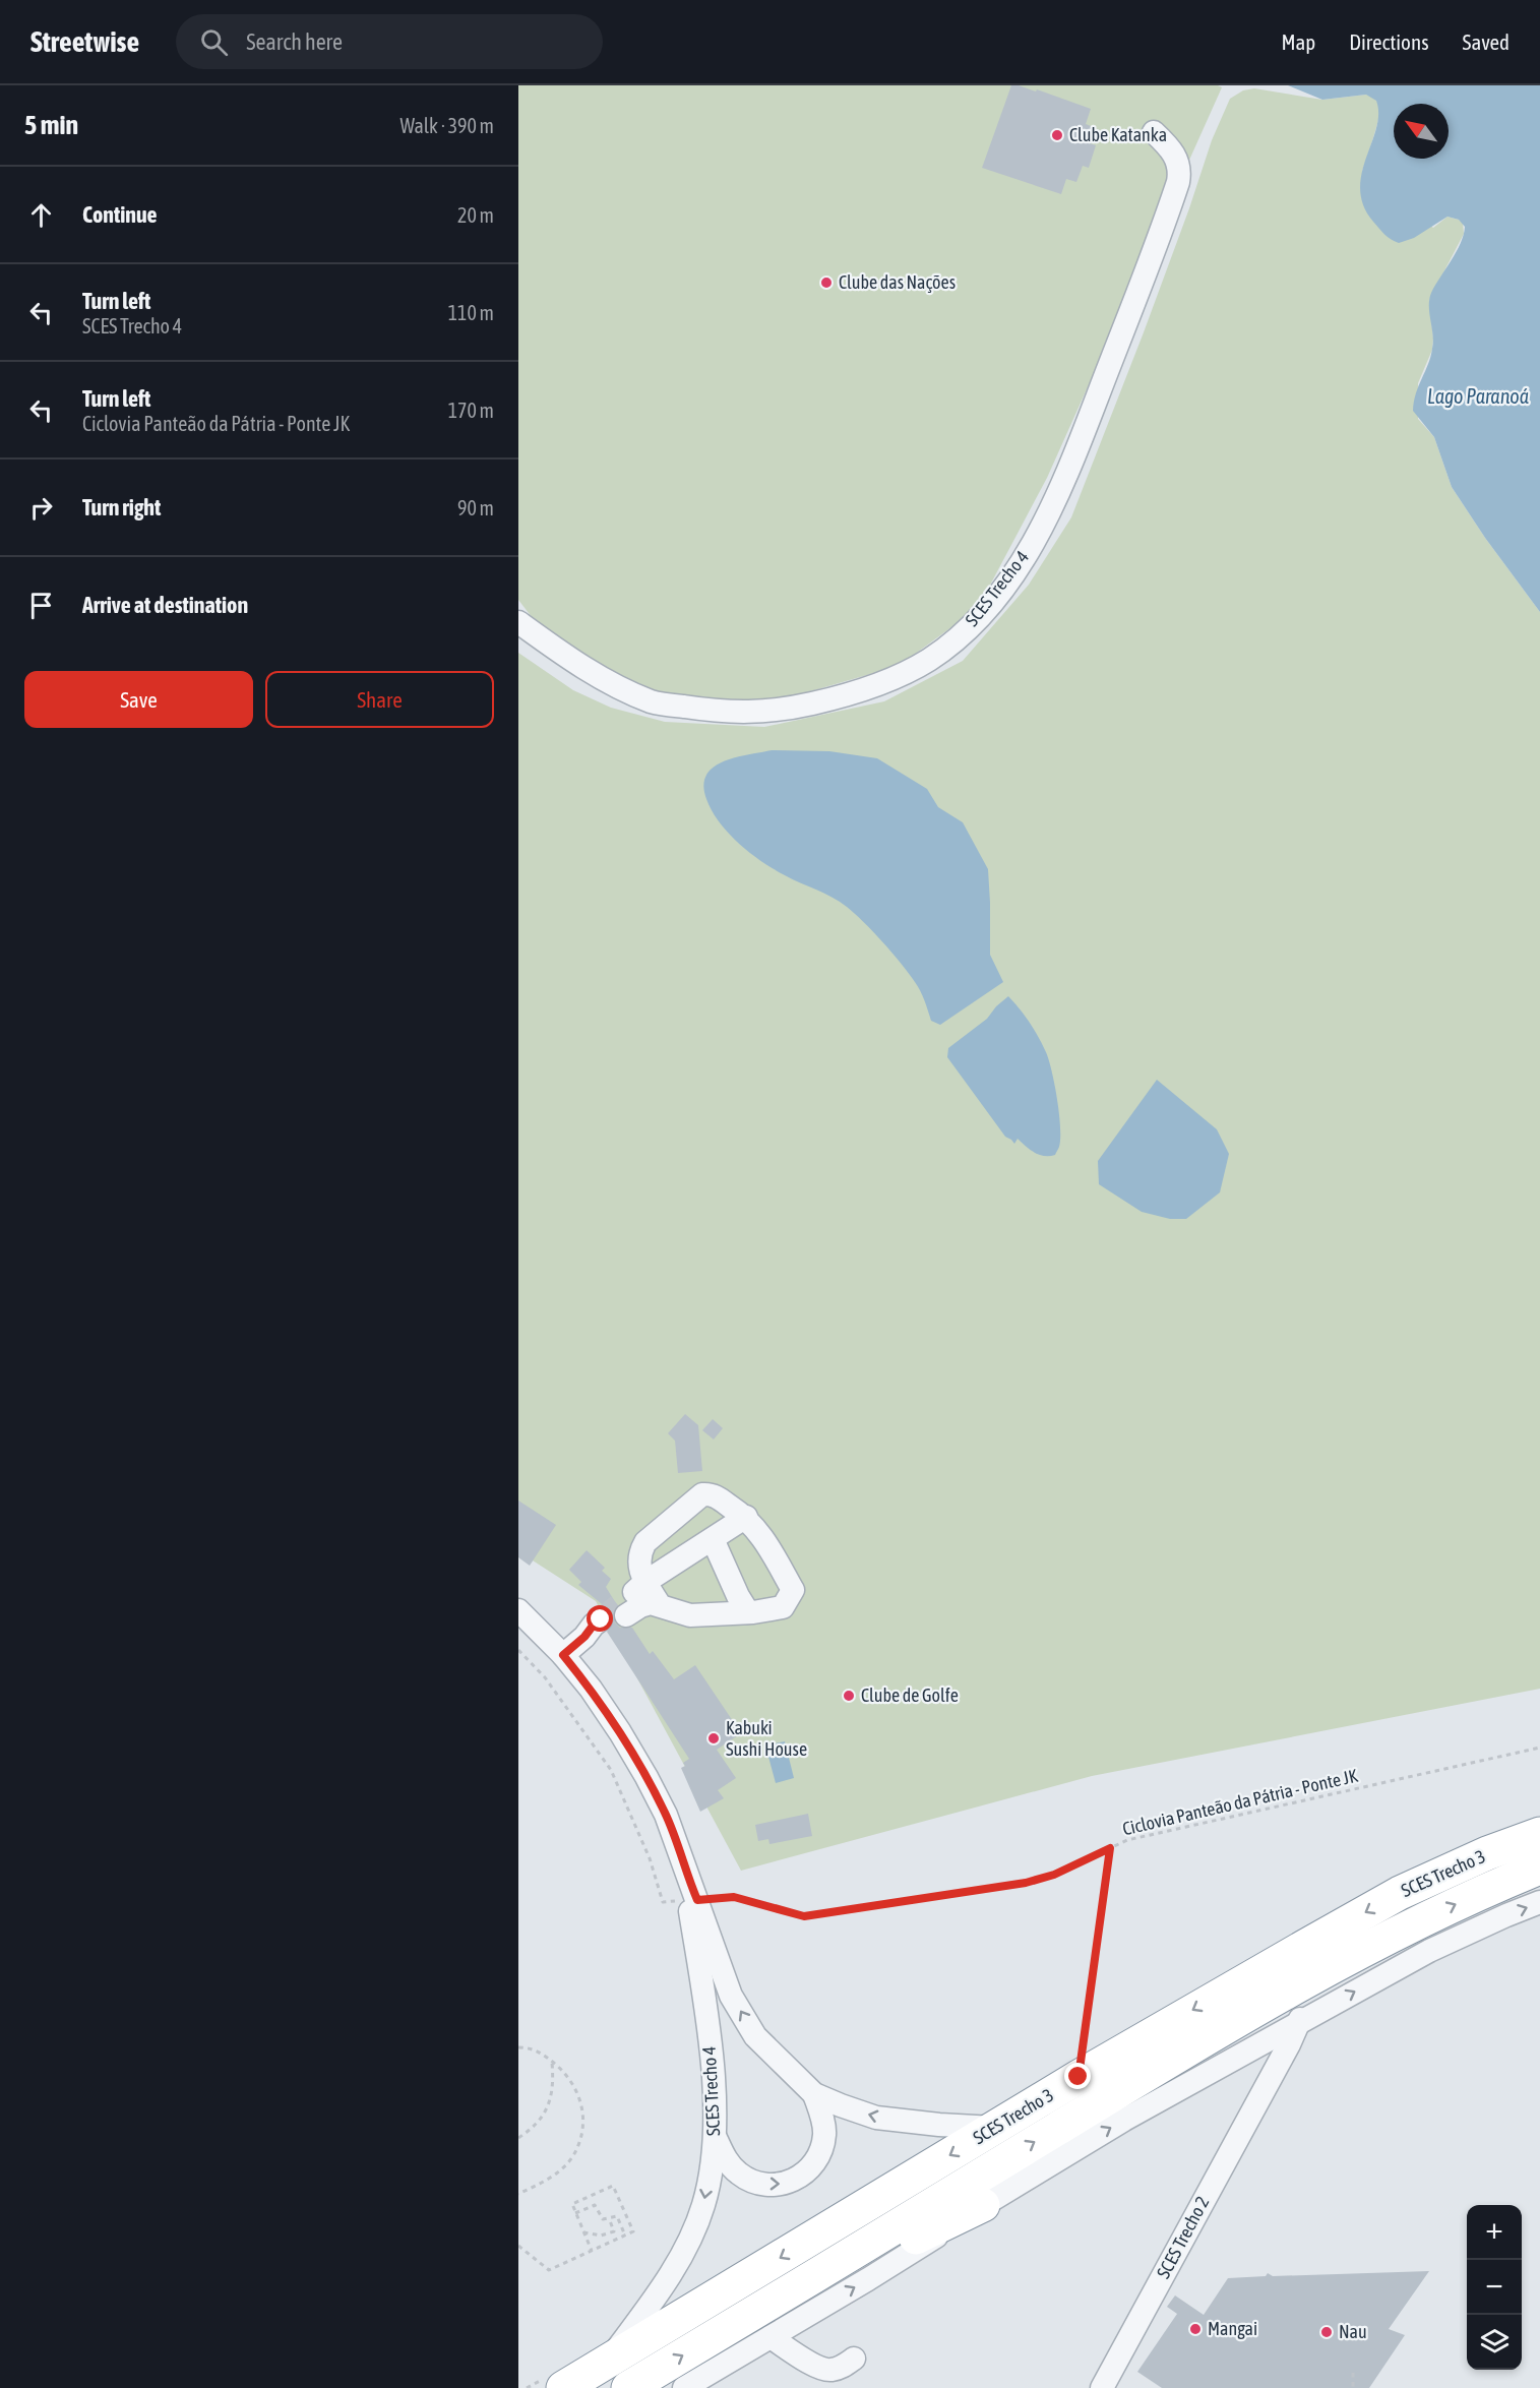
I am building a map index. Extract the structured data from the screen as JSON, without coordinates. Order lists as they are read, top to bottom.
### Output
{
  "streets": {
    "highway": ["SCES Trecho 3"],
    "street": ["SCES Trecho 4", "SCES Trecho 2"],
    "path": ["Ciclovia Panteão da Pátria - Ponte JK"]
  },
  "crossings": [
    ["SCES Trecho 4", "Ciclovia Panteão da Pátria - Ponte JK"],
    ["SCES Trecho 4", "SCES Trecho 3"],
    ["SCES Trecho 3", "SCES Trecho 2"]
  ],
  "water": ["Lago Paranoá"],
  "places": [
    "Clube Katanka",
    "Clube das Nações",
    "Clube de Golfe",
    "Kabuki Sushi House",
    "Mangai",
    "Nau"
  ],
  "north": "top left",
  "page": {
    "header": "Streetwise",
    "search": "Search here",
    "nav": ["Map", "Directions", "Saved"],
    "heading": ["5 min", "Walk · 390 m"],
    "list": [
      ["Continue", "20 m"],
      ["Turn left", "SCES Trecho 4", "110 m"],
      ["Turn left", "Ciclovia Panteão da Pátria - Ponte JK", "170 m"],
      ["Turn right", "90 m"],
      "Arrive at destination"
    ],
    "buttons": ["Save", "Share"],
    "map_buttons": ["+", "−"]
  }
}
